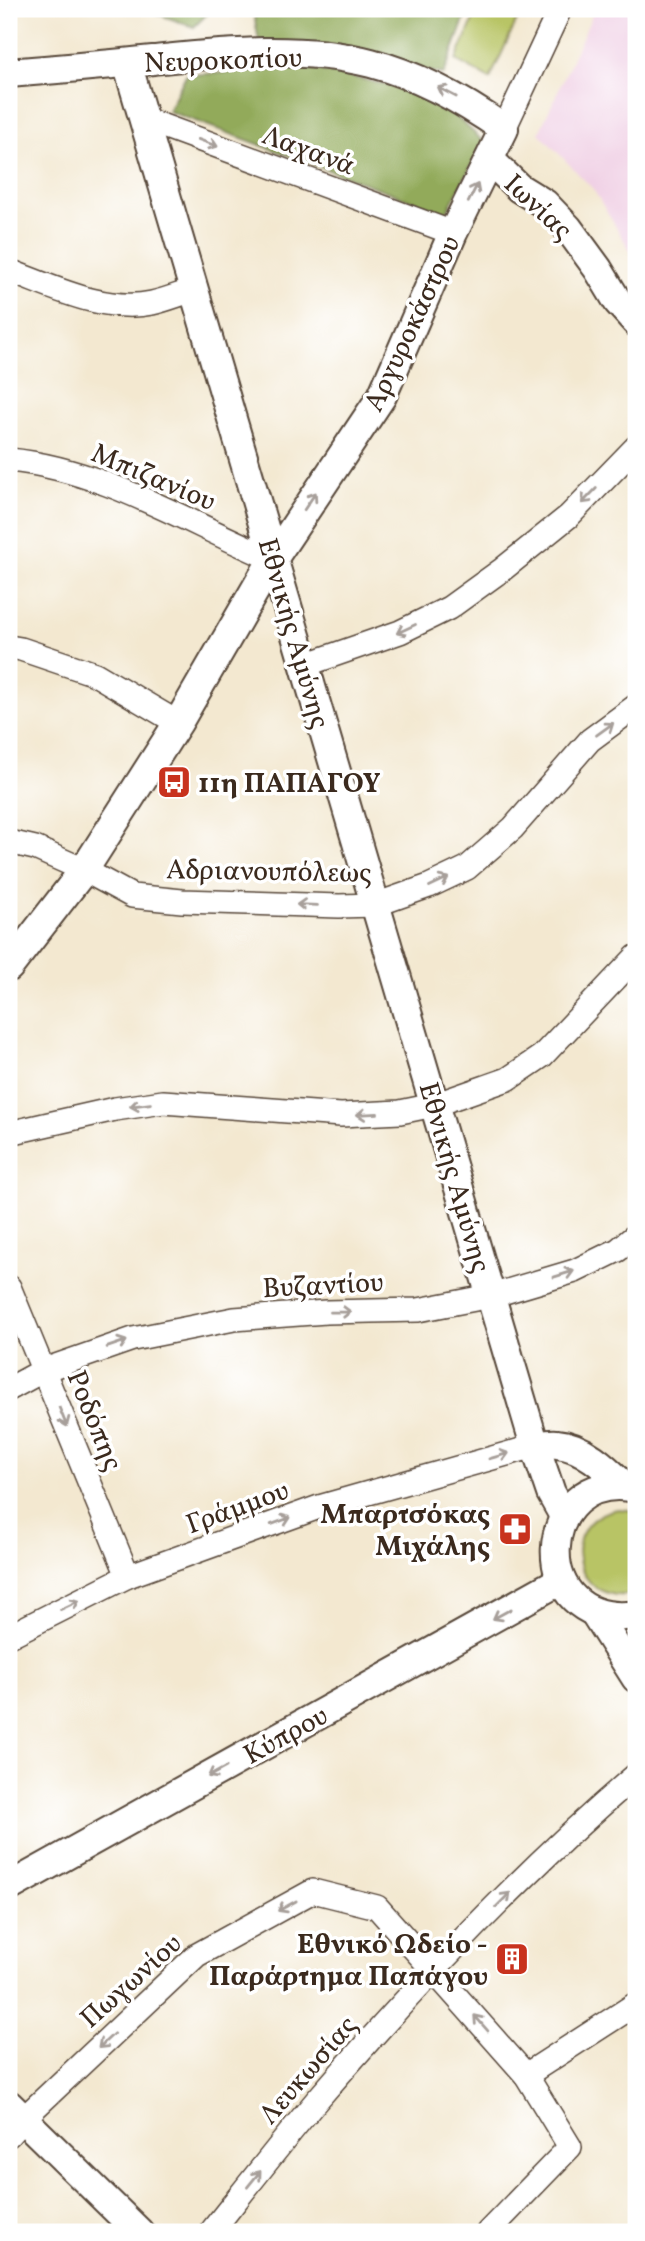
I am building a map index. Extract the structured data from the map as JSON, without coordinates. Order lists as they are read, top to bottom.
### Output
{
  "streets": {
    "street": [
      "Νευροκοπίου",
      "Λαχανά",
      "Ιωνίας",
      "Αργυροκάστρου",
      "Μπιζανίου",
      "Εθνικής Αμύνης",
      "Αδριανουπόλεως",
      "Βυζαντίου",
      "Ροδόπης",
      "Γράμμου",
      "Κύπρου",
      "Πωγωνίου",
      "Λευκωσίας"
    ]
  },
  "crossings": [
    ["Νευροκοπίου", "Αργυροκάστρου"],
    ["Νευροκοπίου", "Εθνικής Αμύνης"],
    ["Λαχανά", "Αργυροκάστρου"],
    ["Λαχανά", "Εθνικής Αμύνης"],
    ["Ιωνίας", "Αργυροκάστρου"],
    ["Αργυροκάστρου", "Μπιζανίου"],
    ["Αργυροκάστρου", "Εθνικής Αμύνης"],
    ["Αργυροκάστρου", "Αδριανουπόλεως"],
    ["Μπιζανίου", "Εθνικής Αμύνης"],
    ["Εθνικής Αμύνης", "Αδριανουπόλεως"],
    ["Εθνικής Αμύνης", "Βυζαντίου"],
    ["Εθνικής Αμύνης", "Γράμμου"],
    ["Βυζαντίου", "Ροδόπης"],
    ["Ροδόπης", "Γράμμου"],
    ["Πωγωνίου", "Λευκωσίας"]
  ],
  "one_way": [
    "Νευροκοπίου",
    "Αργυροκάστρου",
    "Βυζαντίου",
    "Ροδόπης",
    "Γράμμου",
    "Κύπρου",
    "Λευκωσίας"
  ],
  "places": {
    "bus stop": ["11η ΠΑΠΑΓΟΥ"],
    "pharmacy": ["Μπαρτσόκας Μιχάλης"],
    "building": ["Εθνικό Ωδείο - Παράρτημα Παπάγου"]
  }
}
